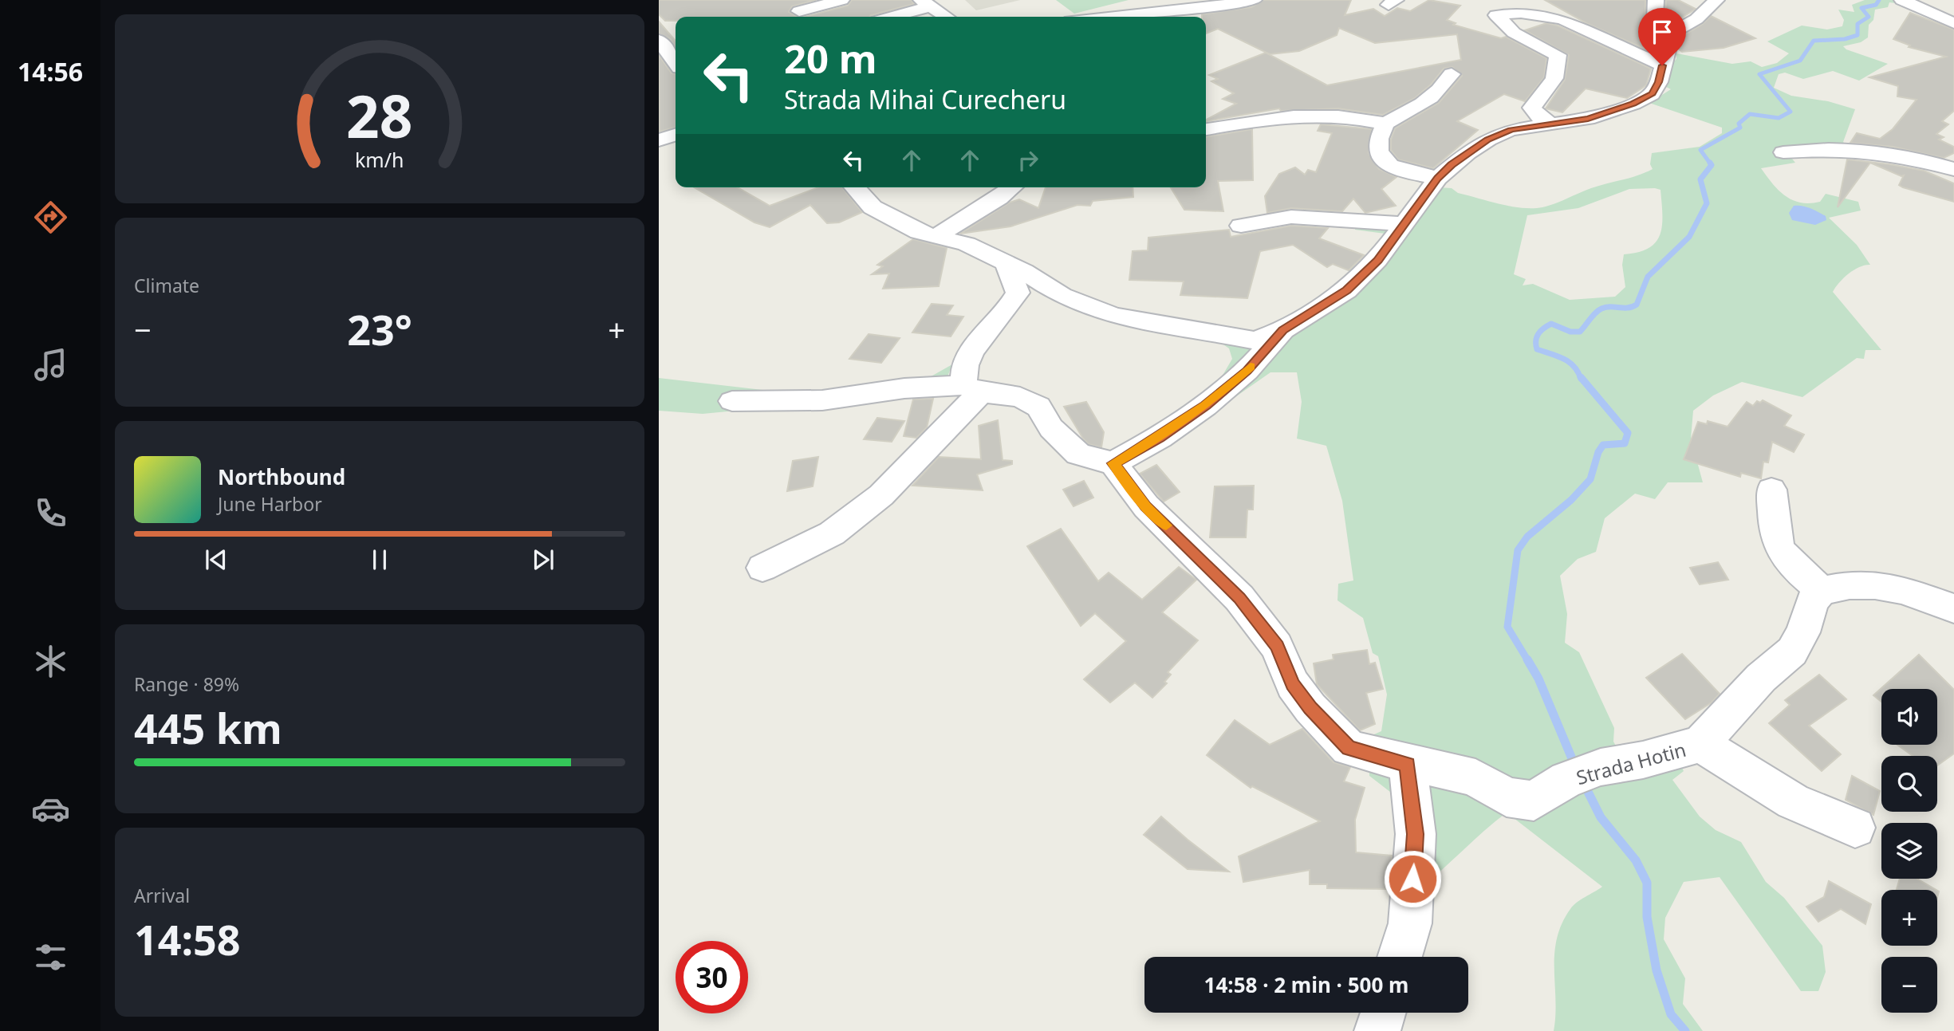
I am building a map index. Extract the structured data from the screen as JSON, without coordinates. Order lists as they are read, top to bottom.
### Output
{
  "streets": {
    "street": ["Strada Hotin"]
  },
  "page": {
    "tabs": "14:56",
    "turn": ["20 m", "Strada Mihai Curecheru"],
    "tile": [
      "Climate",
      ["Range · 89%", "445 km"],
      ["Arrival", "14:58"]
    ],
    "heat": ["−", "23°", "+"],
    "song": ["Northbound", "June Harbor"],
    "map_buttons": ["+", "−"],
    "limit": "30",
    "trip": "14:58 · 2 min · 500 m",
    "gauge": ["28", "km/h"]
  }
}
